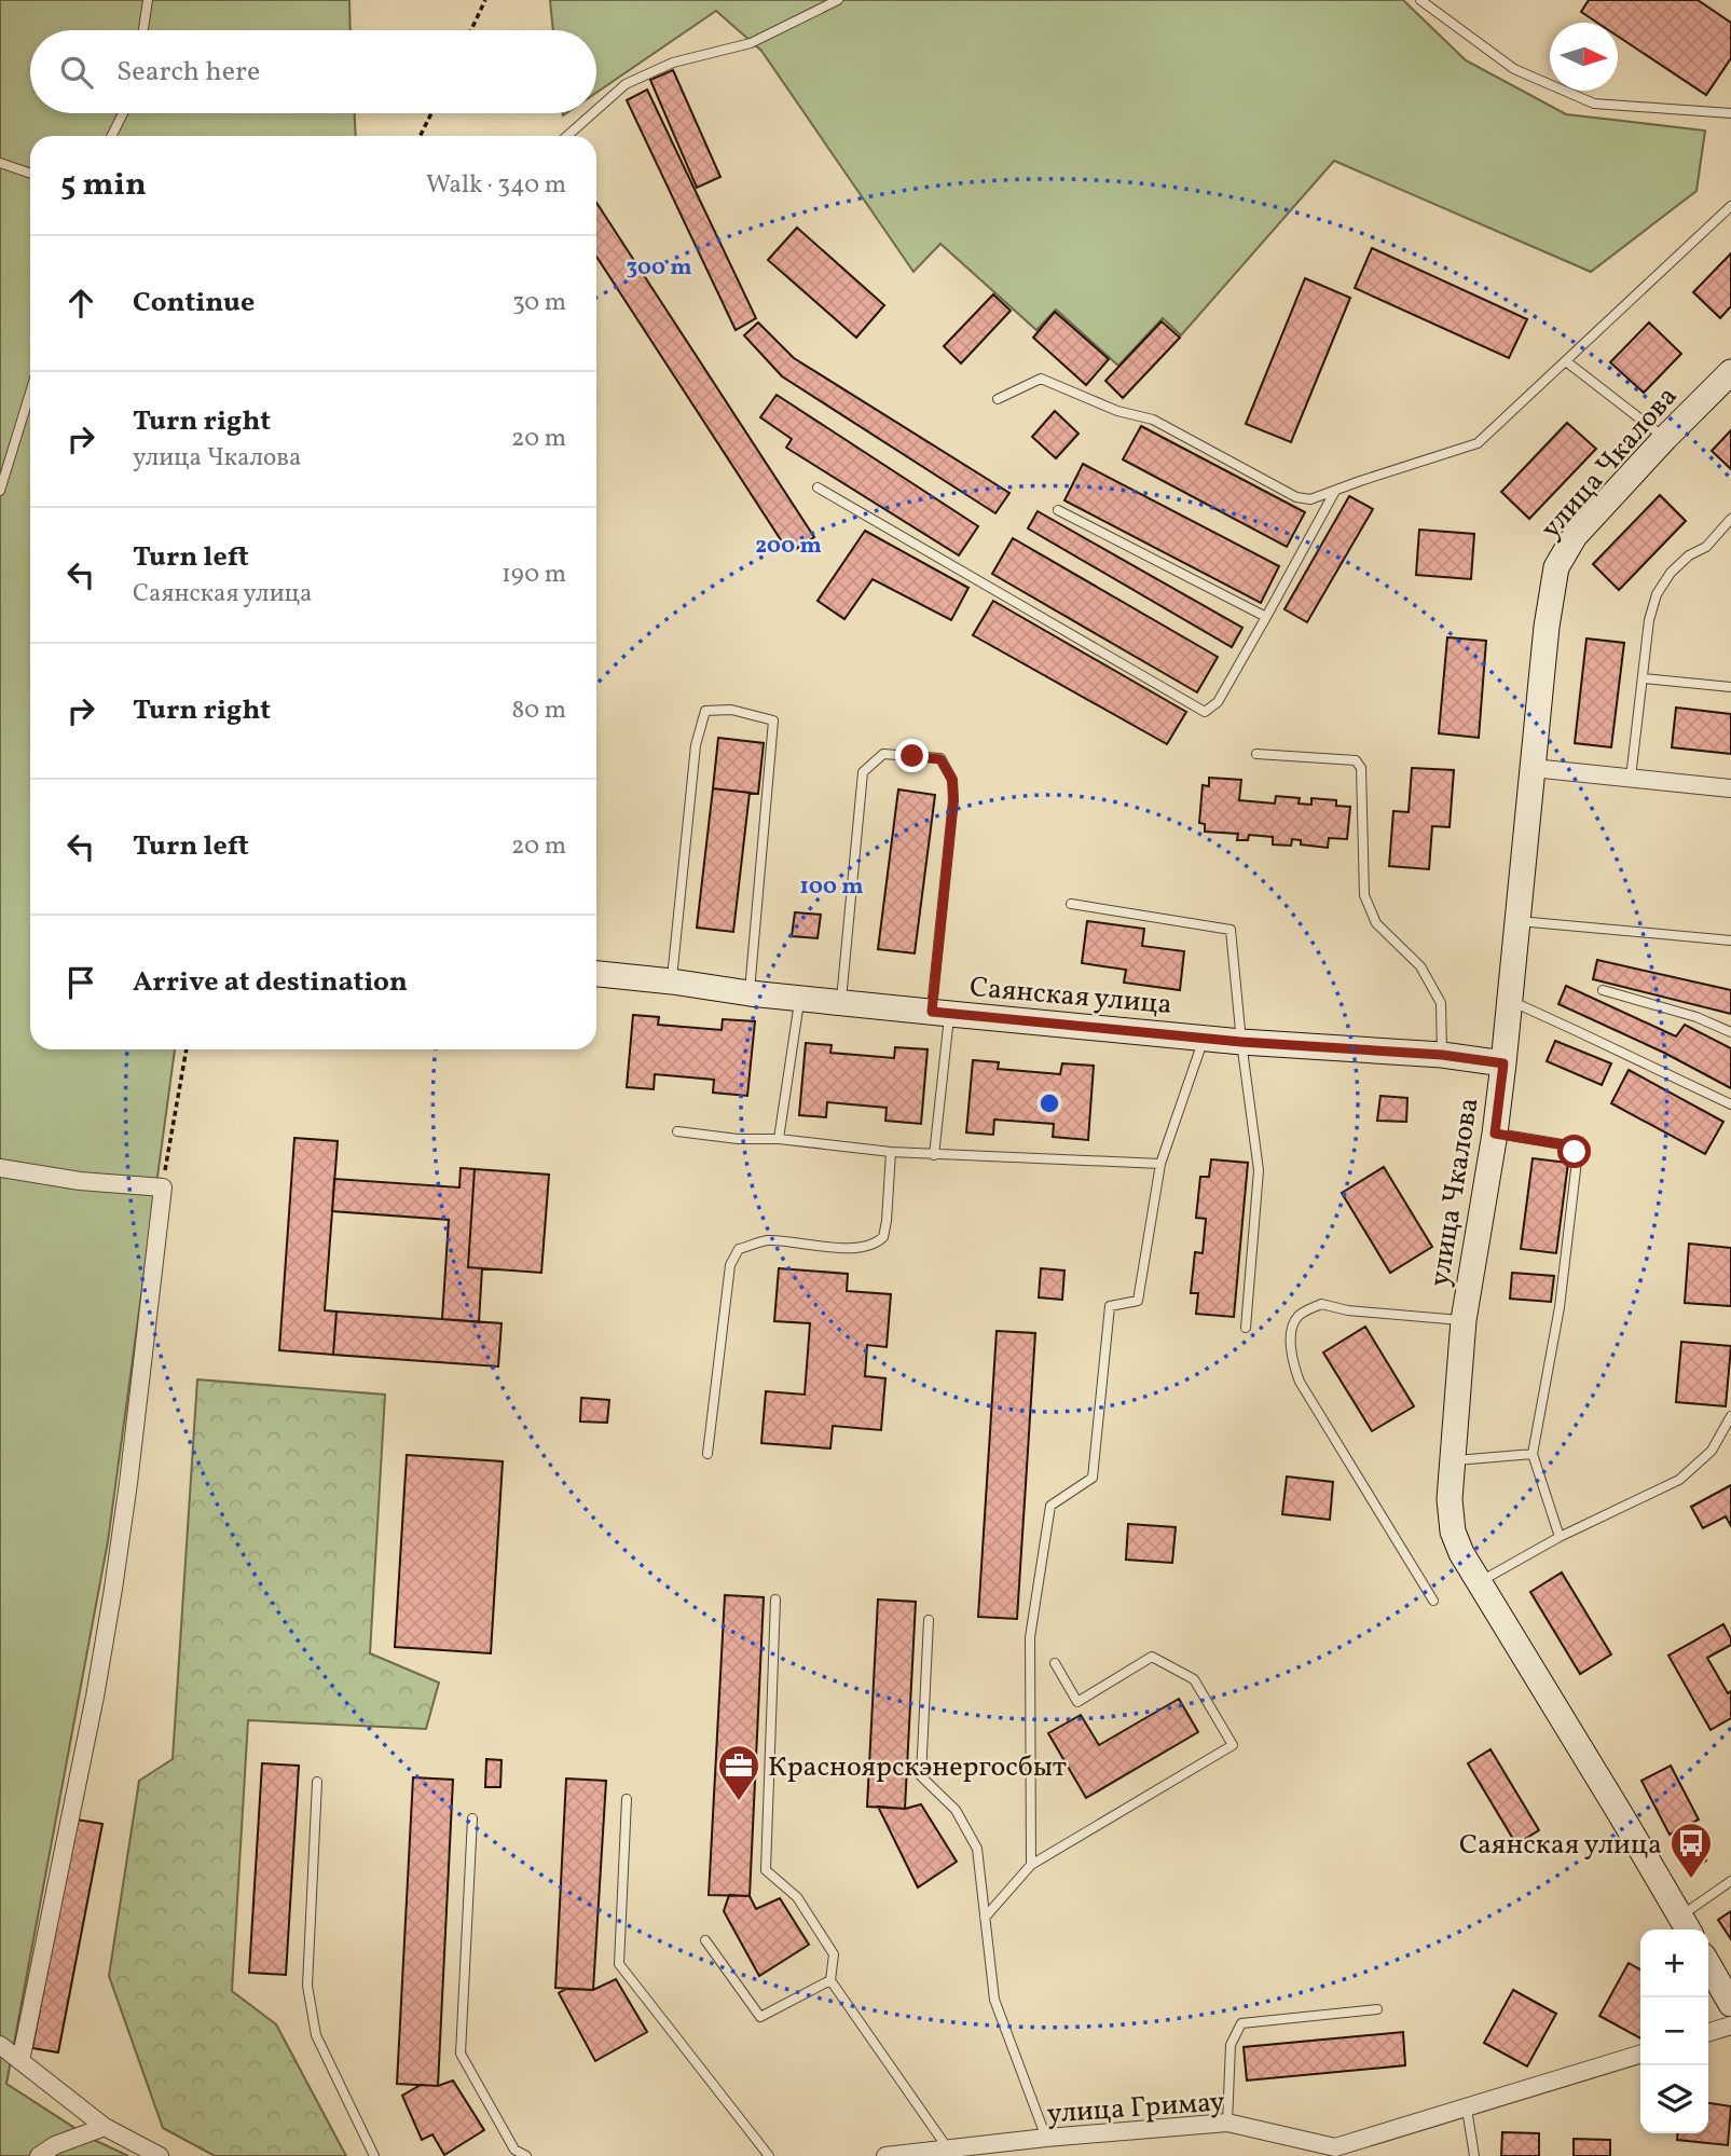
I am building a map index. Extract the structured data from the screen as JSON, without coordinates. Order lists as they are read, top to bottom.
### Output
{
  "streets": {
    "main road": ["улица Чкалова", "Саянская улица"],
    "street": ["улица Гримау"]
  },
  "crossings": [
    ["улица Чкалова", "Саянская улица"]
  ],
  "places": {
    "office": ["Красноярскэнергосбыт"],
    "bus stop": ["Саянская улица"]
  },
  "north": "right",
  "page": {
    "search": "Search here",
    "heading": ["5 min", "Walk · 340 m"],
    "list": [
      ["Continue", "30 m"],
      ["Turn right", "улица Чкалова", "20 m"],
      ["Turn left", "Саянская улица", "190 m"],
      ["Turn right", "80 m"],
      ["Turn left", "20 m"],
      "Arrive at destination"
    ],
    "map_buttons": ["+", "−"]
  },
  "rings": ["300 m", "200 m", "100 m"]
}
